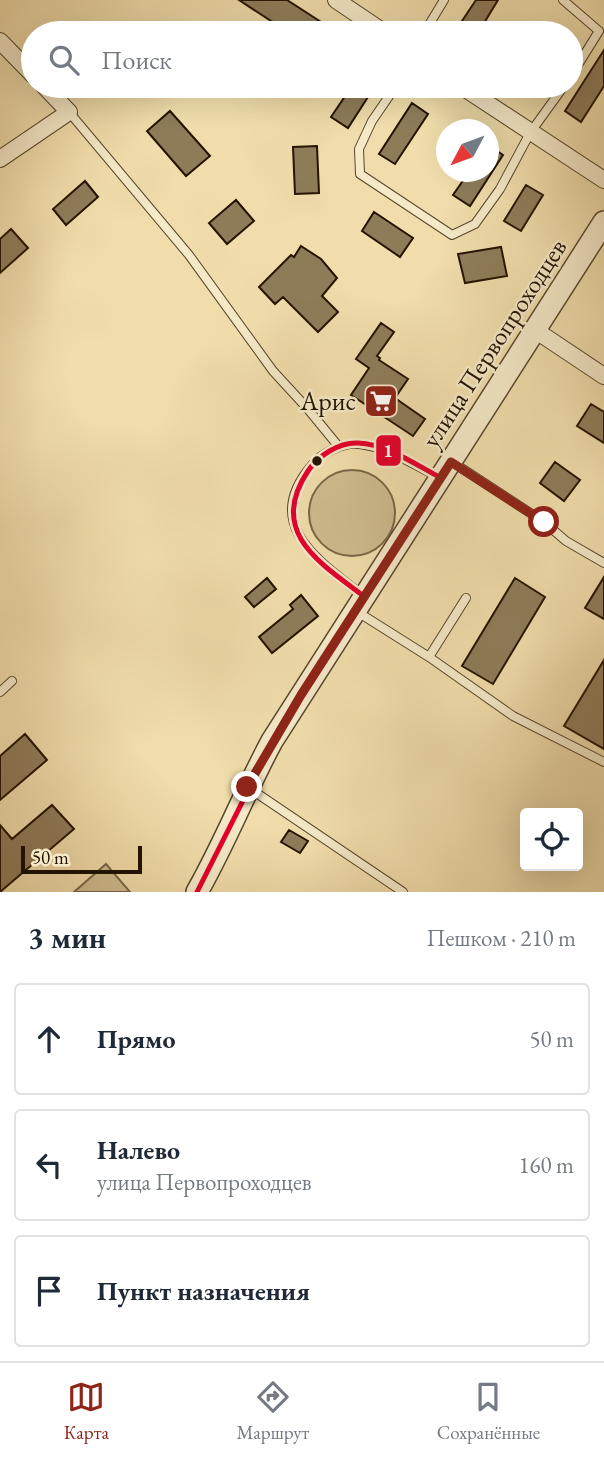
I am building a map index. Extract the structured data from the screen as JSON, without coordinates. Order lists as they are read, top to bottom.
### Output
{
  "streets": {
    "street": ["улица Первопроходцев"]
  },
  "places": {
    "supermarket": ["Арис"]
  },
  "lines": ["transit line 1"],
  "scale_bar": "50 m",
  "north": "bottom left",
  "page": {
    "search": "Поиск",
    "scale": "50 m",
    "heading": ["3 мин", "Пешком · 210 m"],
    "list": [
      ["Прямо", "50 m"],
      ["Налево", "улица Первопроходцев", "160 m"],
      "Пункт назначения"
    ],
    "nav": ["Карта", "Маршрут", "Сохранённые"]
  }
}
